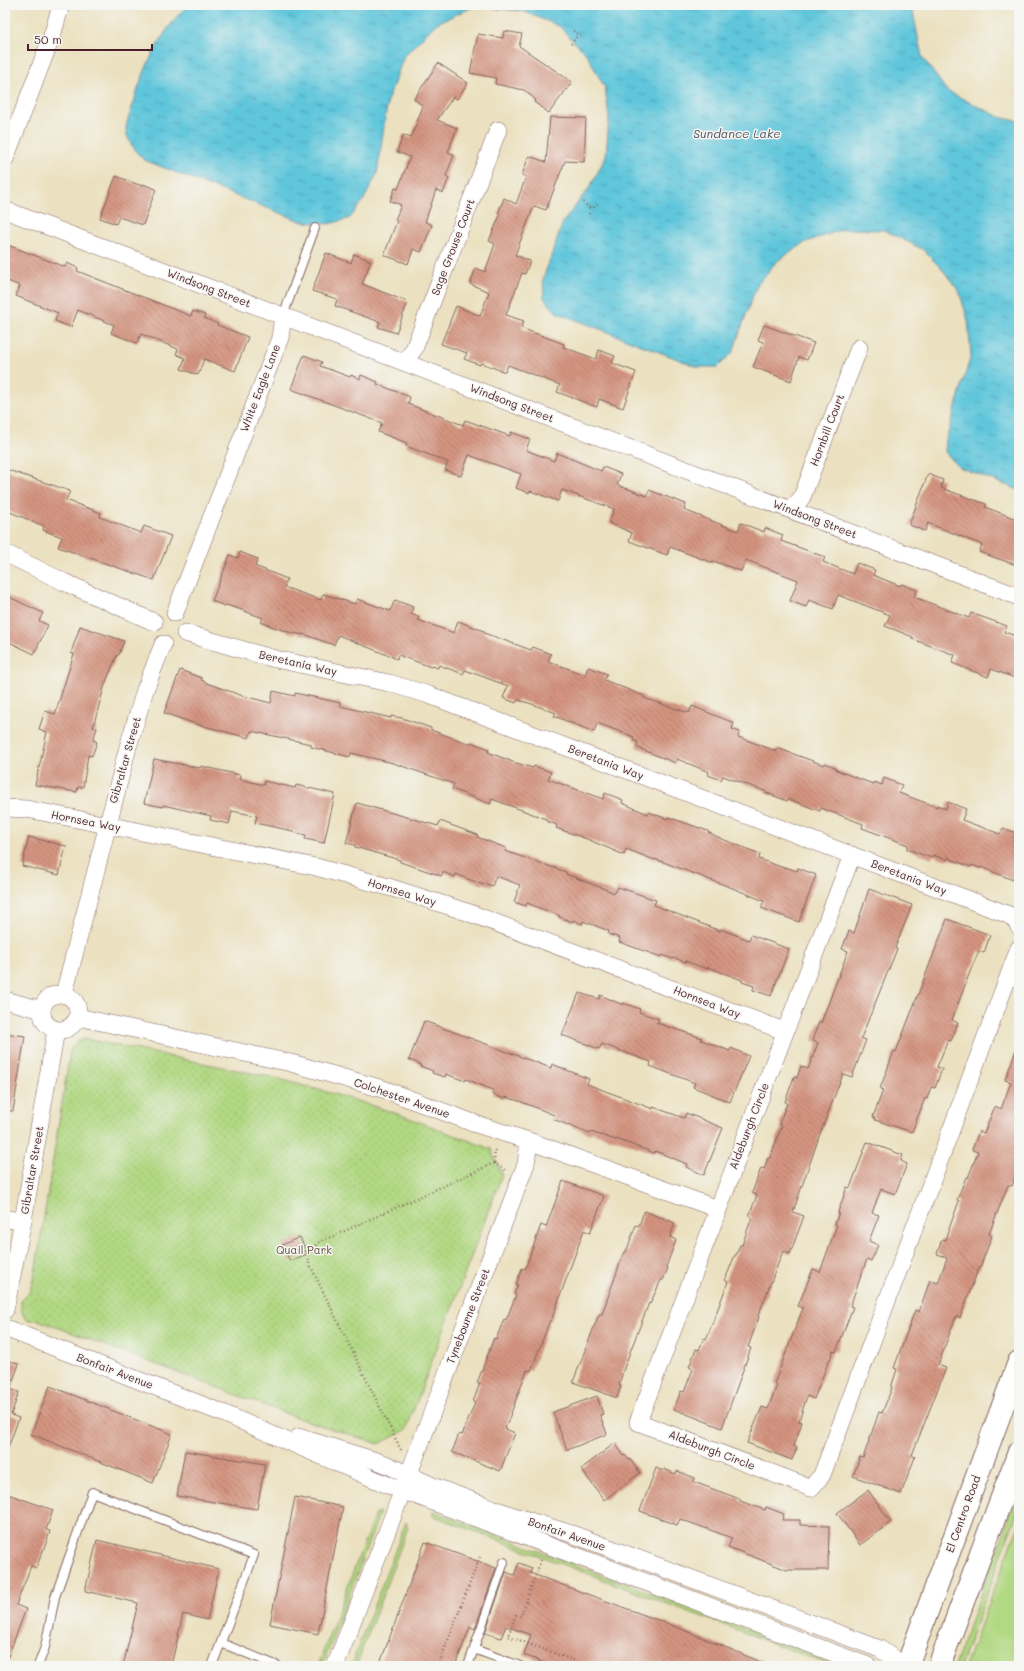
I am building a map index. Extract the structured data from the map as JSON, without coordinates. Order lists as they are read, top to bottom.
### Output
{
  "streets": {
    "main road": ["El Centro Road"],
    "street": [
      "Sage Grouse Court",
      "Windsong Street",
      "White Eagle Lane",
      "Hornbill Court",
      "Beretania Way",
      "Gibraltar Street",
      "Hornsea Way",
      "Colchester Avenue",
      "Aldeburgh Circle",
      "Tynebourne Street",
      "Bonfair Avenue"
    ]
  },
  "crossings": [
    ["Sage Grouse Court", "Windsong Street"],
    ["Windsong Street", "White Eagle Lane"],
    ["Windsong Street", "Hornbill Court"],
    ["White Eagle Lane", "Beretania Way"],
    ["White Eagle Lane", "Gibraltar Street"],
    ["Beretania Way", "Gibraltar Street"],
    ["Beretania Way", "Aldeburgh Circle"],
    ["Gibraltar Street", "Hornsea Way"],
    ["Gibraltar Street", "Colchester Avenue"],
    ["Hornsea Way", "Aldeburgh Circle"],
    ["Colchester Avenue", "Aldeburgh Circle"],
    ["Colchester Avenue", "Tynebourne Street"],
    ["Tynebourne Street", "Bonfair Avenue"]
  ],
  "water": ["Sundance Lake"],
  "parks": ["Quail Park"],
  "scale_bar": "50 m"
}
